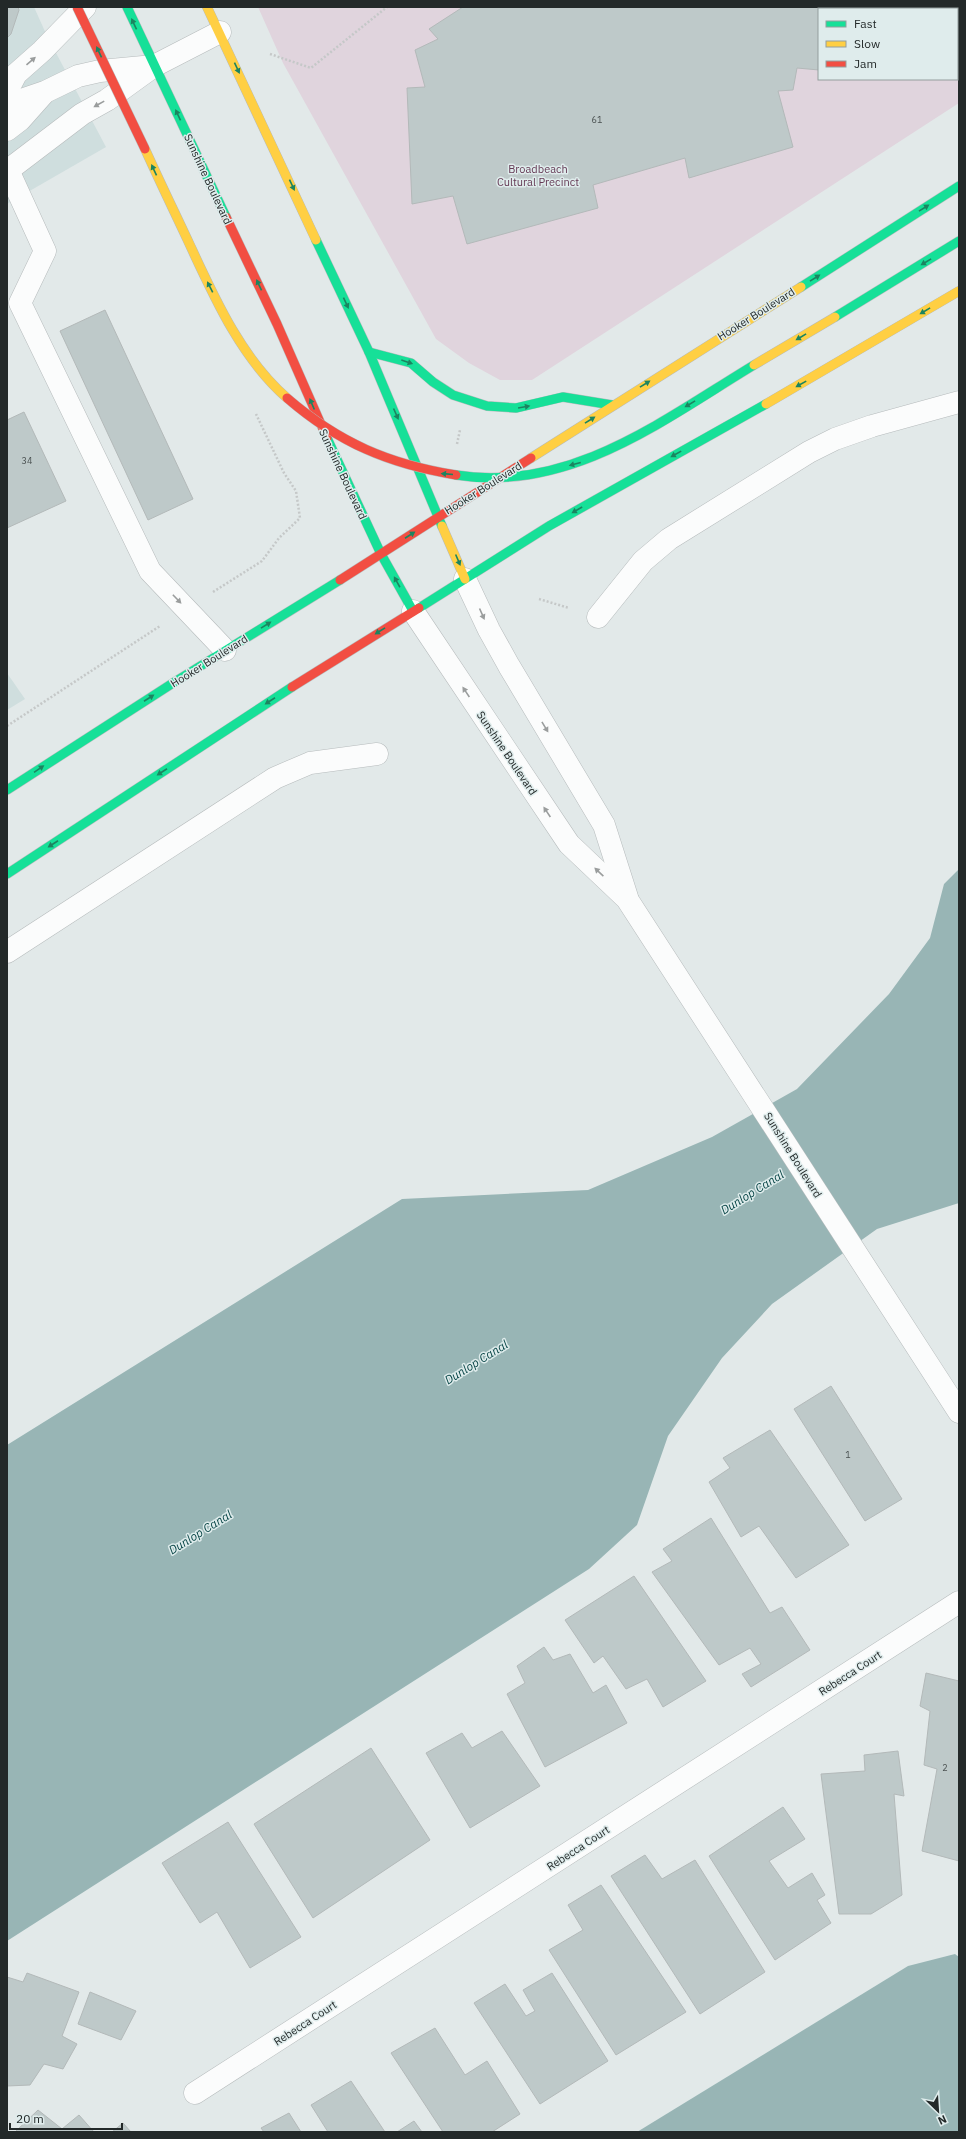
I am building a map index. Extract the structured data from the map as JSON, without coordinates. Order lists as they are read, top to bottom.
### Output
{
  "streets": {
    "main road": ["Sunshine Boulevard", "Hooker Boulevard"],
    "street": ["Rebecca Court"]
  },
  "crossings": [
    ["Sunshine Boulevard", "Hooker Boulevard"]
  ],
  "water": ["Dunlop Canal"],
  "parks": ["Broadbeach Cultural Precinct"],
  "house_numbers": [
    "61",
    "34",
    "1",
    "2"
  ],
  "legend": ["Fast", "Slow", "Jam"],
  "scale_bar": "20 m",
  "north": "bottom right"
}
